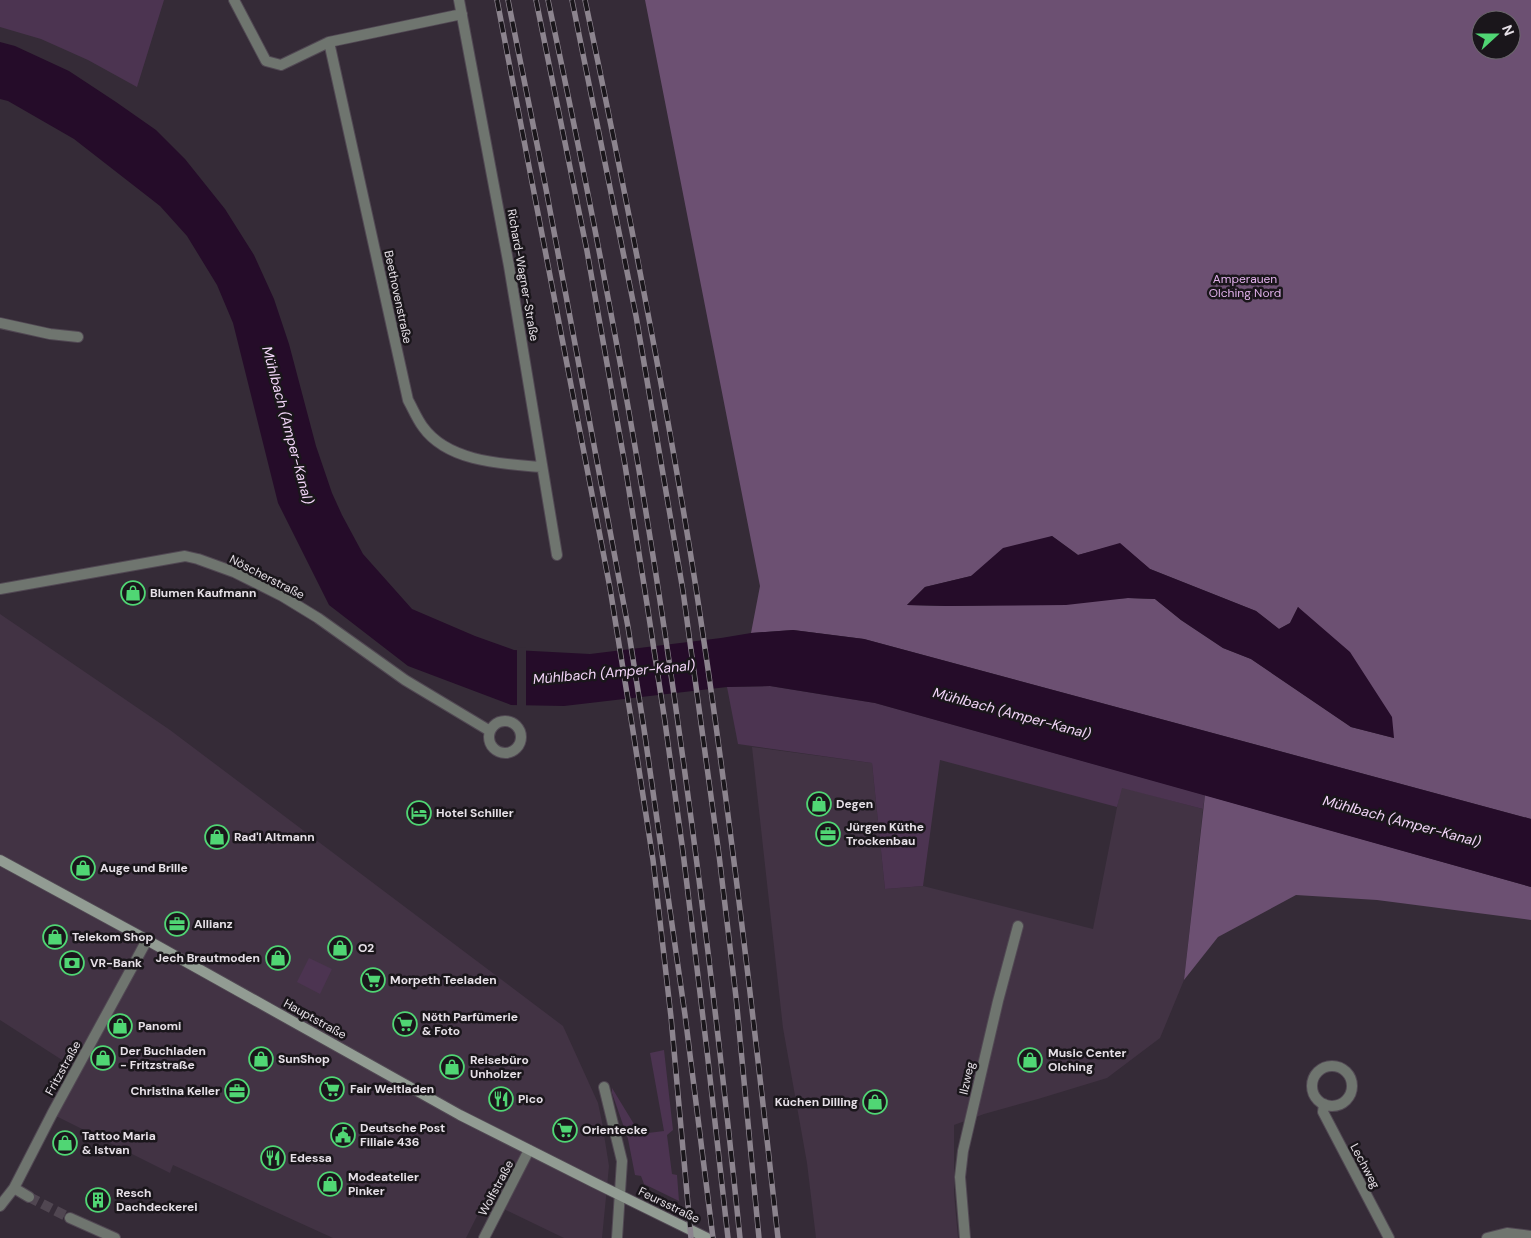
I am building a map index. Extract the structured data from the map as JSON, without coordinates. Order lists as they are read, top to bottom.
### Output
{
  "streets": {
    "street": [
      "Richard-Wagner-Straße",
      "Beethovenstraße",
      "Nöscherstraße",
      "Hauptstraße",
      "Fritzstraße",
      "Ilzweg",
      "Lechweg",
      "Wolfstraße",
      "Feursstraße"
    ]
  },
  "crossings": [
    ["Richard-Wagner-Straße", "Beethovenstraße"],
    ["Hauptstraße", "Fritzstraße"],
    ["Hauptstraße", "Wolfstraße"],
    ["Hauptstraße", "Feursstraße"]
  ],
  "water": ["Mühlbach (Amper-Kanal)"],
  "parks": ["Amperauen Olching Nord"],
  "places": {
    "shop": [
      "Blumen Kaufmann",
      "Degen",
      "Rad'l Altmann",
      "Auge und Brille",
      "Telekom Shop",
      "O2",
      "Jech Brautmoden",
      "Panomi",
      "Der Buchladen - Fritzstraße",
      "SunShop",
      "Music Center Olching",
      "Reisebüro Unholzer",
      "Küchen Dilling",
      "Tattoo Maria & Istvan",
      "Modeatelier Pinker"
    ],
    "hotel": ["Hotel Schiller"],
    "office": ["Jürgen Küthe Trockenbau", "Allianz", "Christina Keller"],
    "bank": ["VR-Bank"],
    "supermarket": [
      "Morpeth Teeladen",
      "Nöth Parfümerie & Foto",
      "Fair Weltladen",
      "Orientecke"
    ],
    "restaurant": ["Pico", "Edessa"],
    "public building": ["Deutsche Post Filiale 436"],
    "building": ["Resch Dachdeckerei"]
  },
  "north": "right"
}
